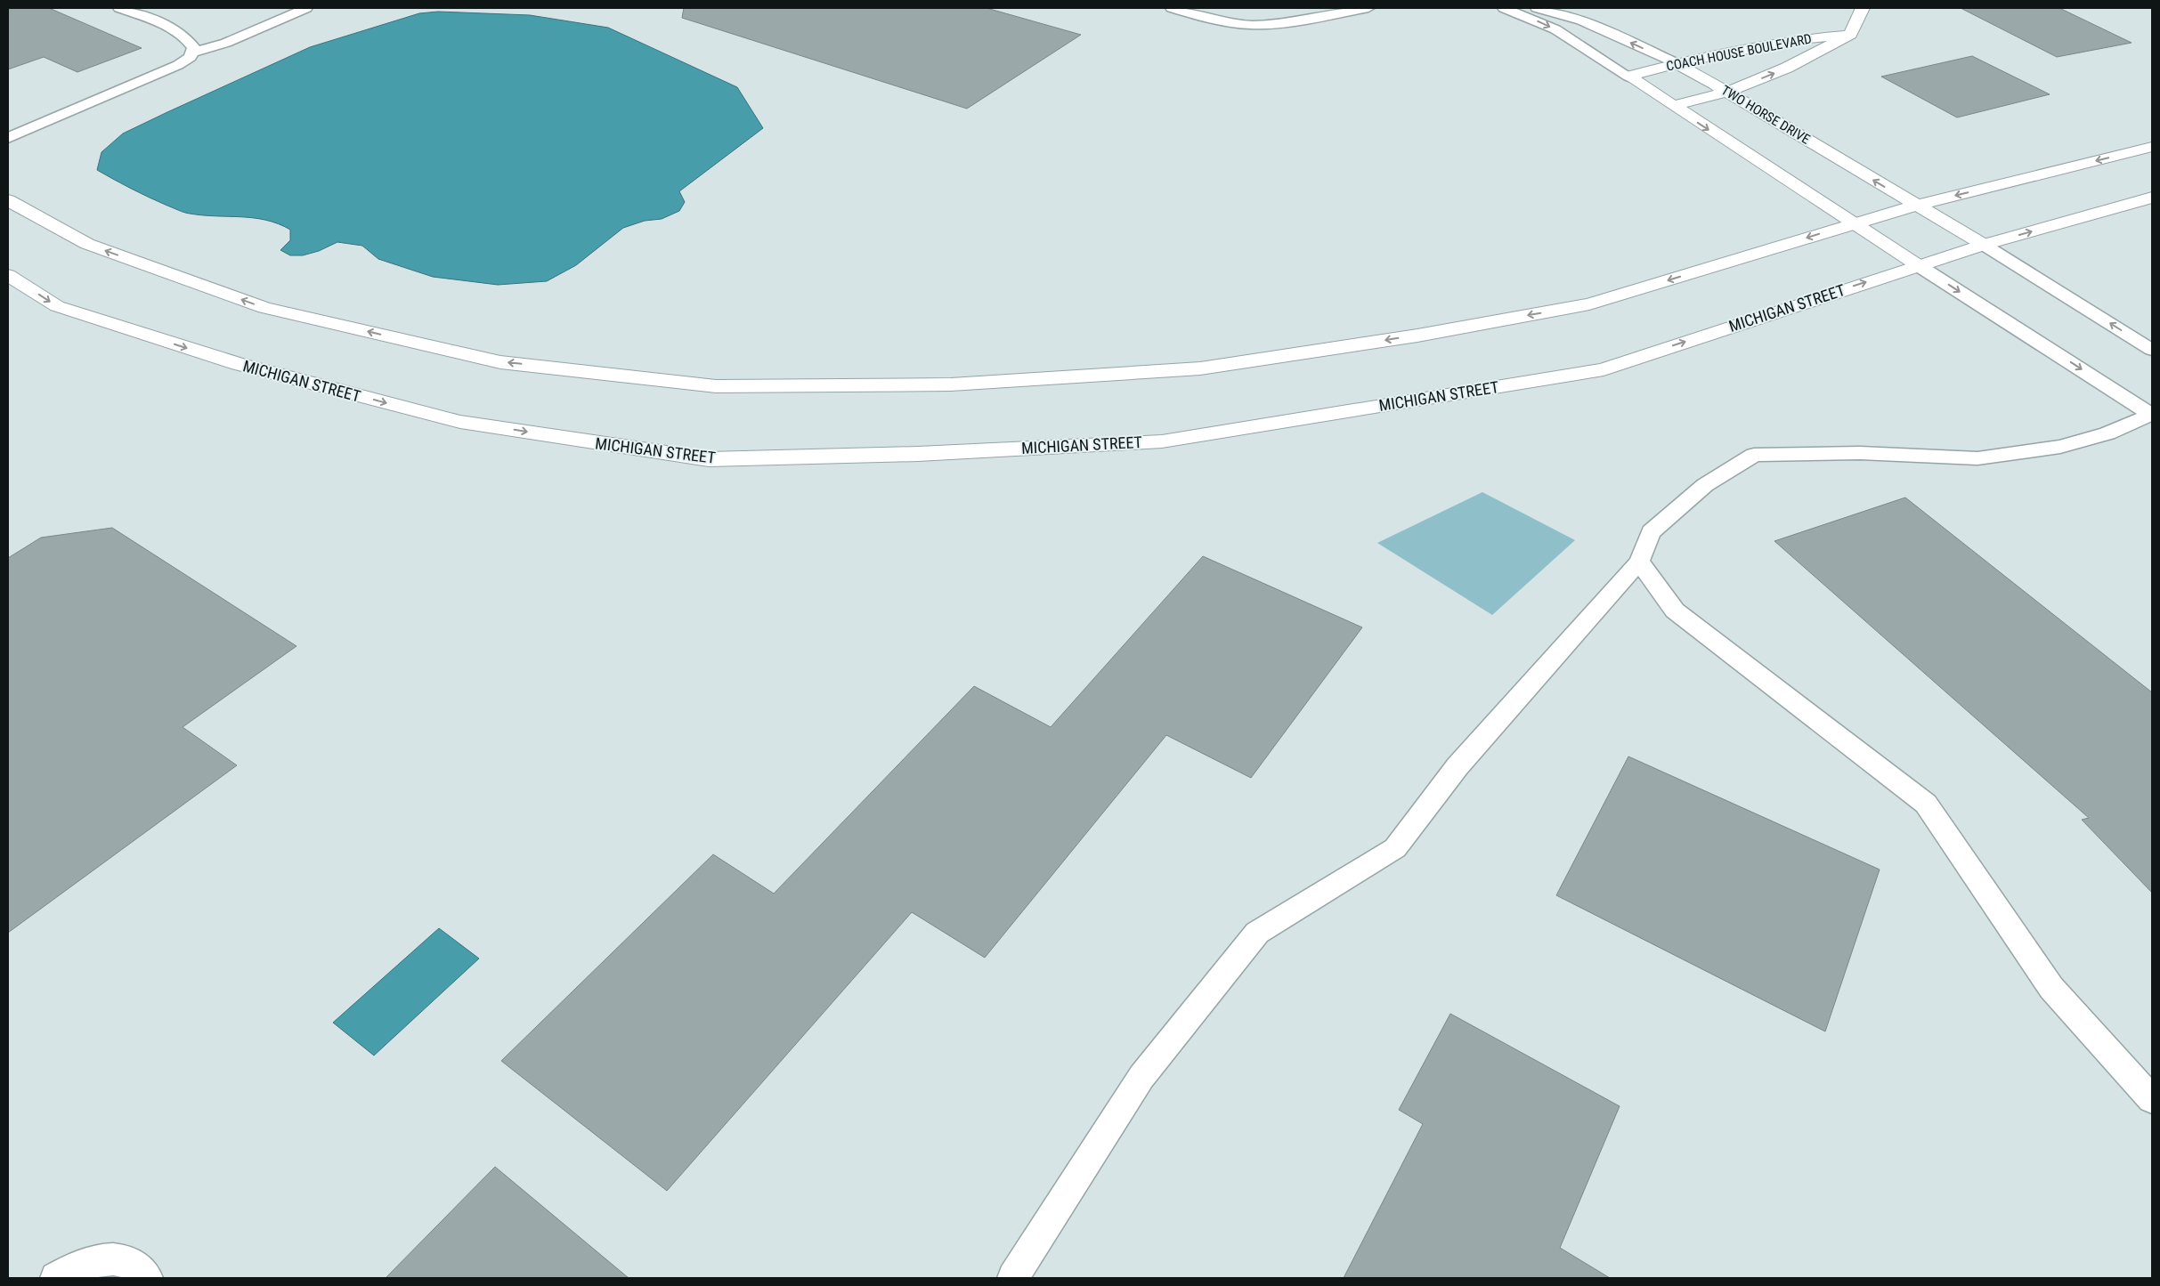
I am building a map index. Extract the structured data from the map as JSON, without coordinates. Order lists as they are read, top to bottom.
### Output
{
  "streets": {
    "street": ["COACH HOUSE BOULEVARD", "TWO HORSE DRIVE", "MICHIGAN STREET"]
  },
  "crossings": [
    ["COACH HOUSE BOULEVARD", "TWO HORSE DRIVE"],
    ["TWO HORSE DRIVE", "MICHIGAN STREET"]
  ],
  "one_way": ["TWO HORSE DRIVE"]
}
